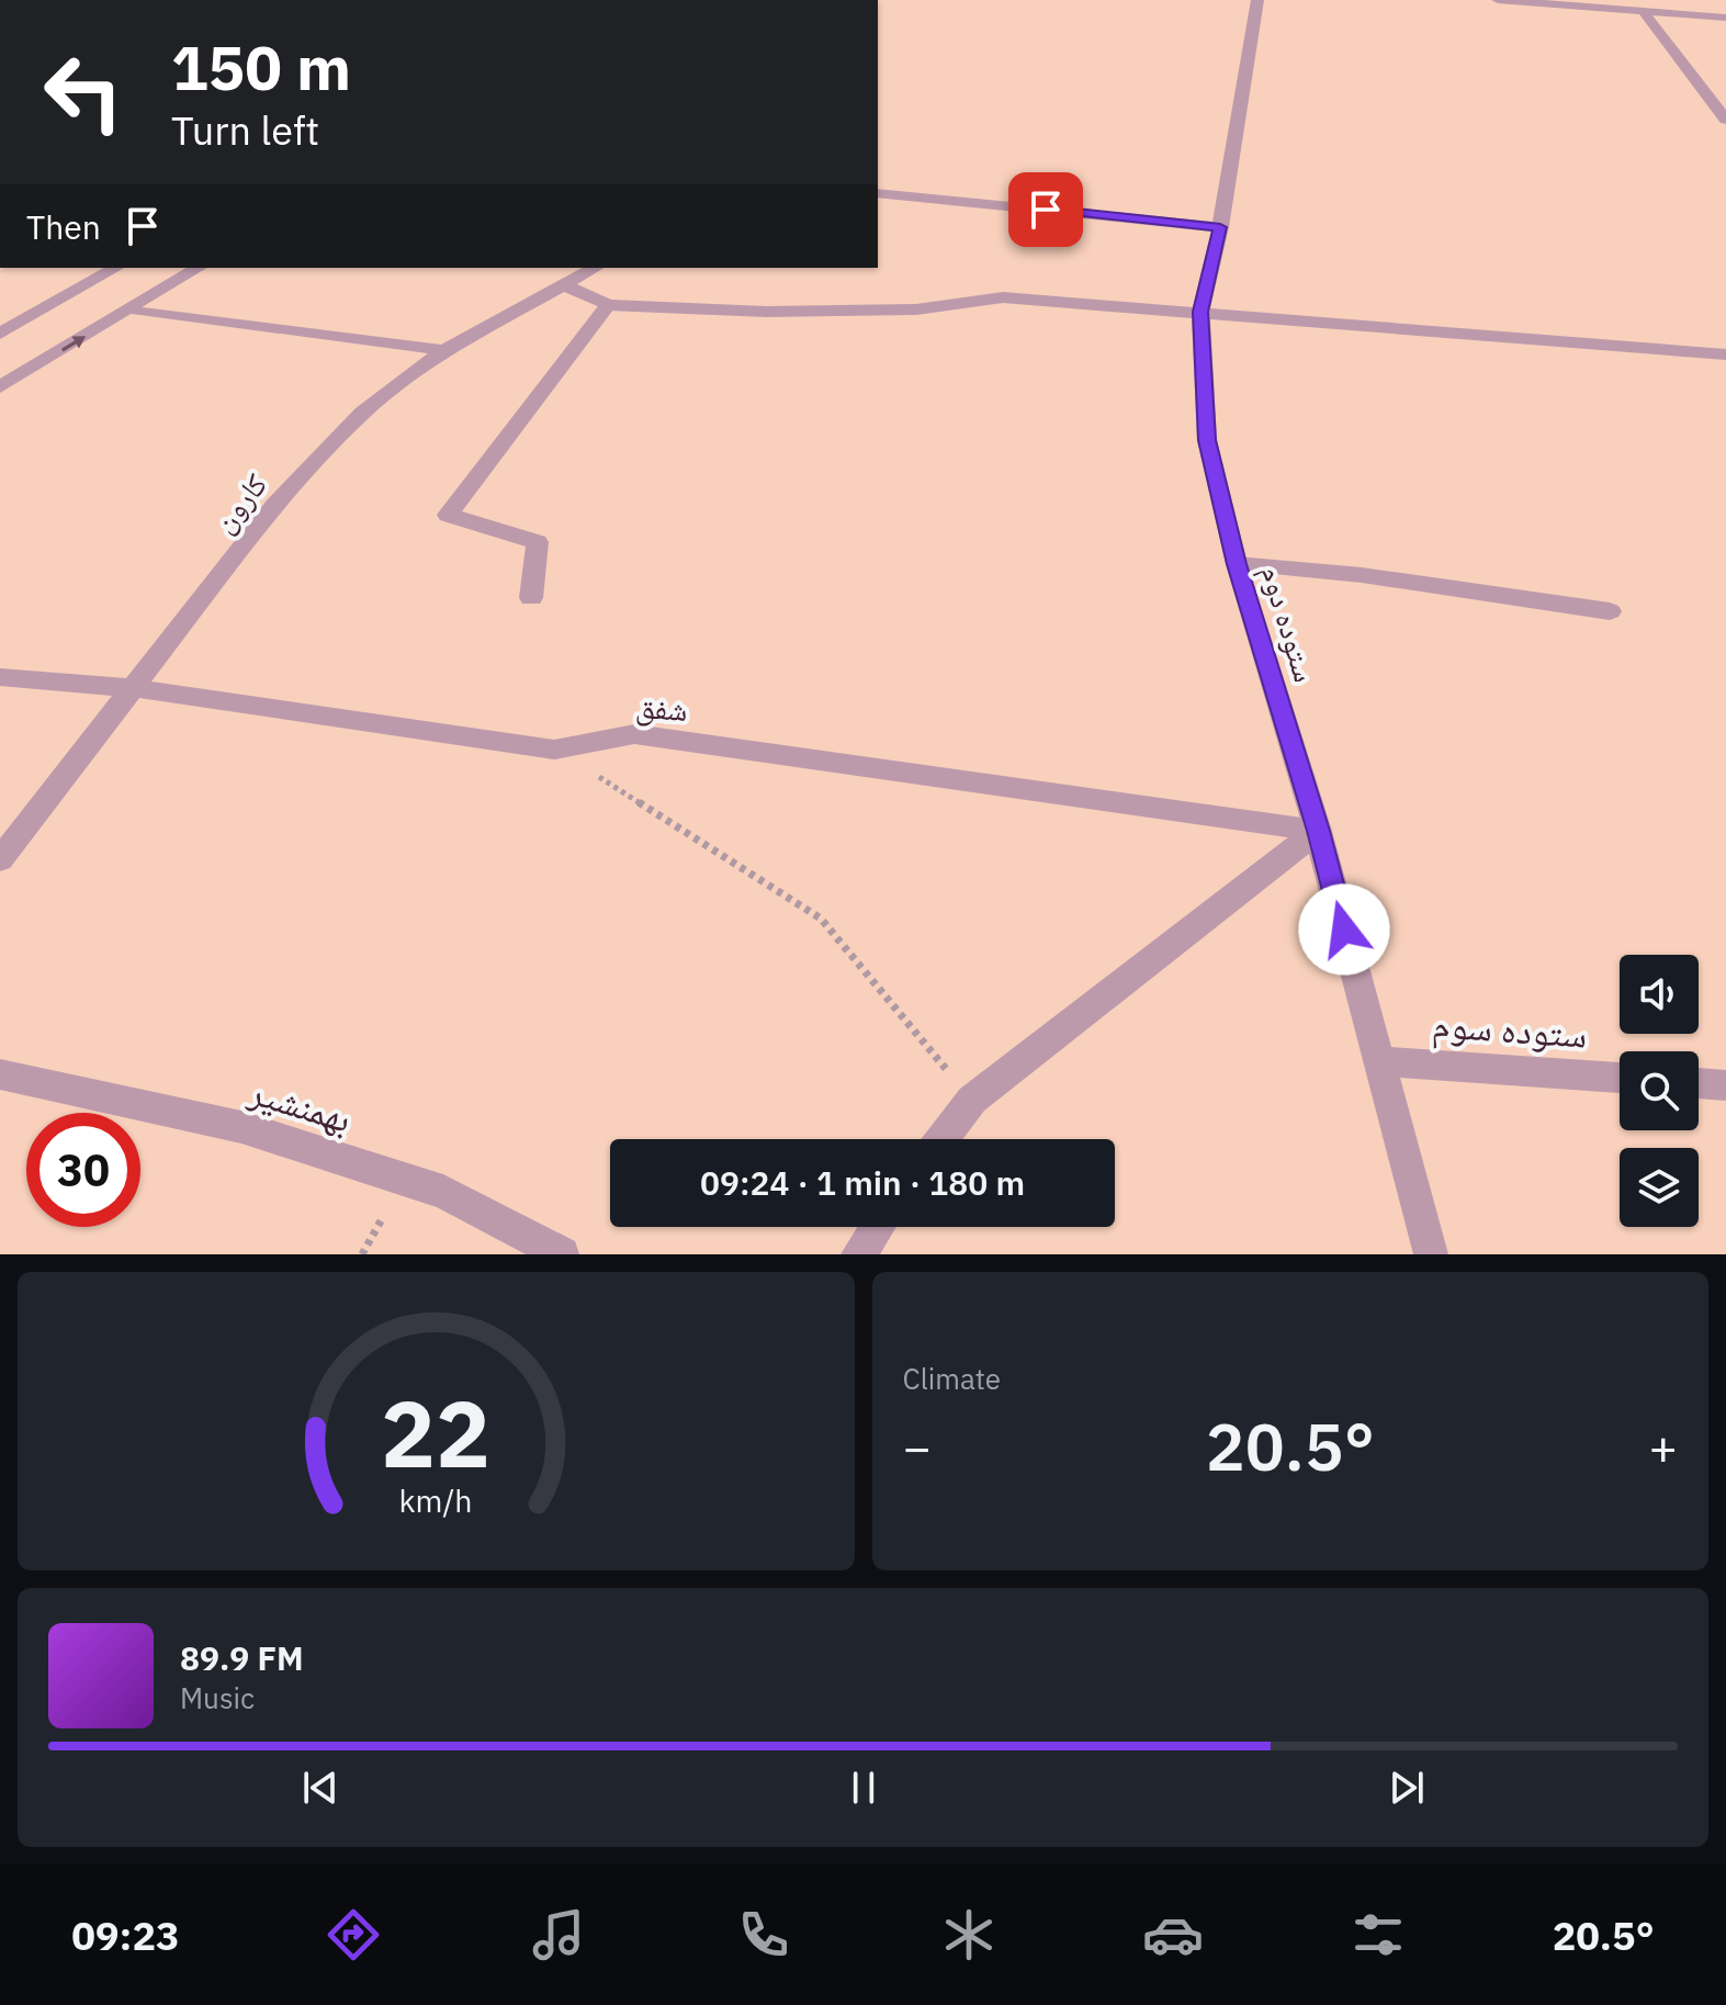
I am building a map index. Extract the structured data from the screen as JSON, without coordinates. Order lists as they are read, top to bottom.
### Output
{
  "streets": {
    "street": [
      "کارون",
      "ستوده دوم",
      "شفق",
      "ستوده سوم",
      "بهمنشیر"
    ]
  },
  "crossings": [
    ["کارون", "شفق"],
    ["ستوده دوم", "شفق"],
    ["ستوده دوم", "ستوده سوم"]
  ],
  "page": {
    "turn": ["150 m", "Turn left"],
    "then": "Then",
    "limit": "30",
    "trip": "09:24 · 1 min · 180 m",
    "tile": "Climate",
    "heat": ["−", "20.5°", "+"],
    "song": ["89.9 FM", "Music"],
    "tabs": ["09:23", "20.5°"],
    "gauge": ["22", "km/h"]
  }
}
